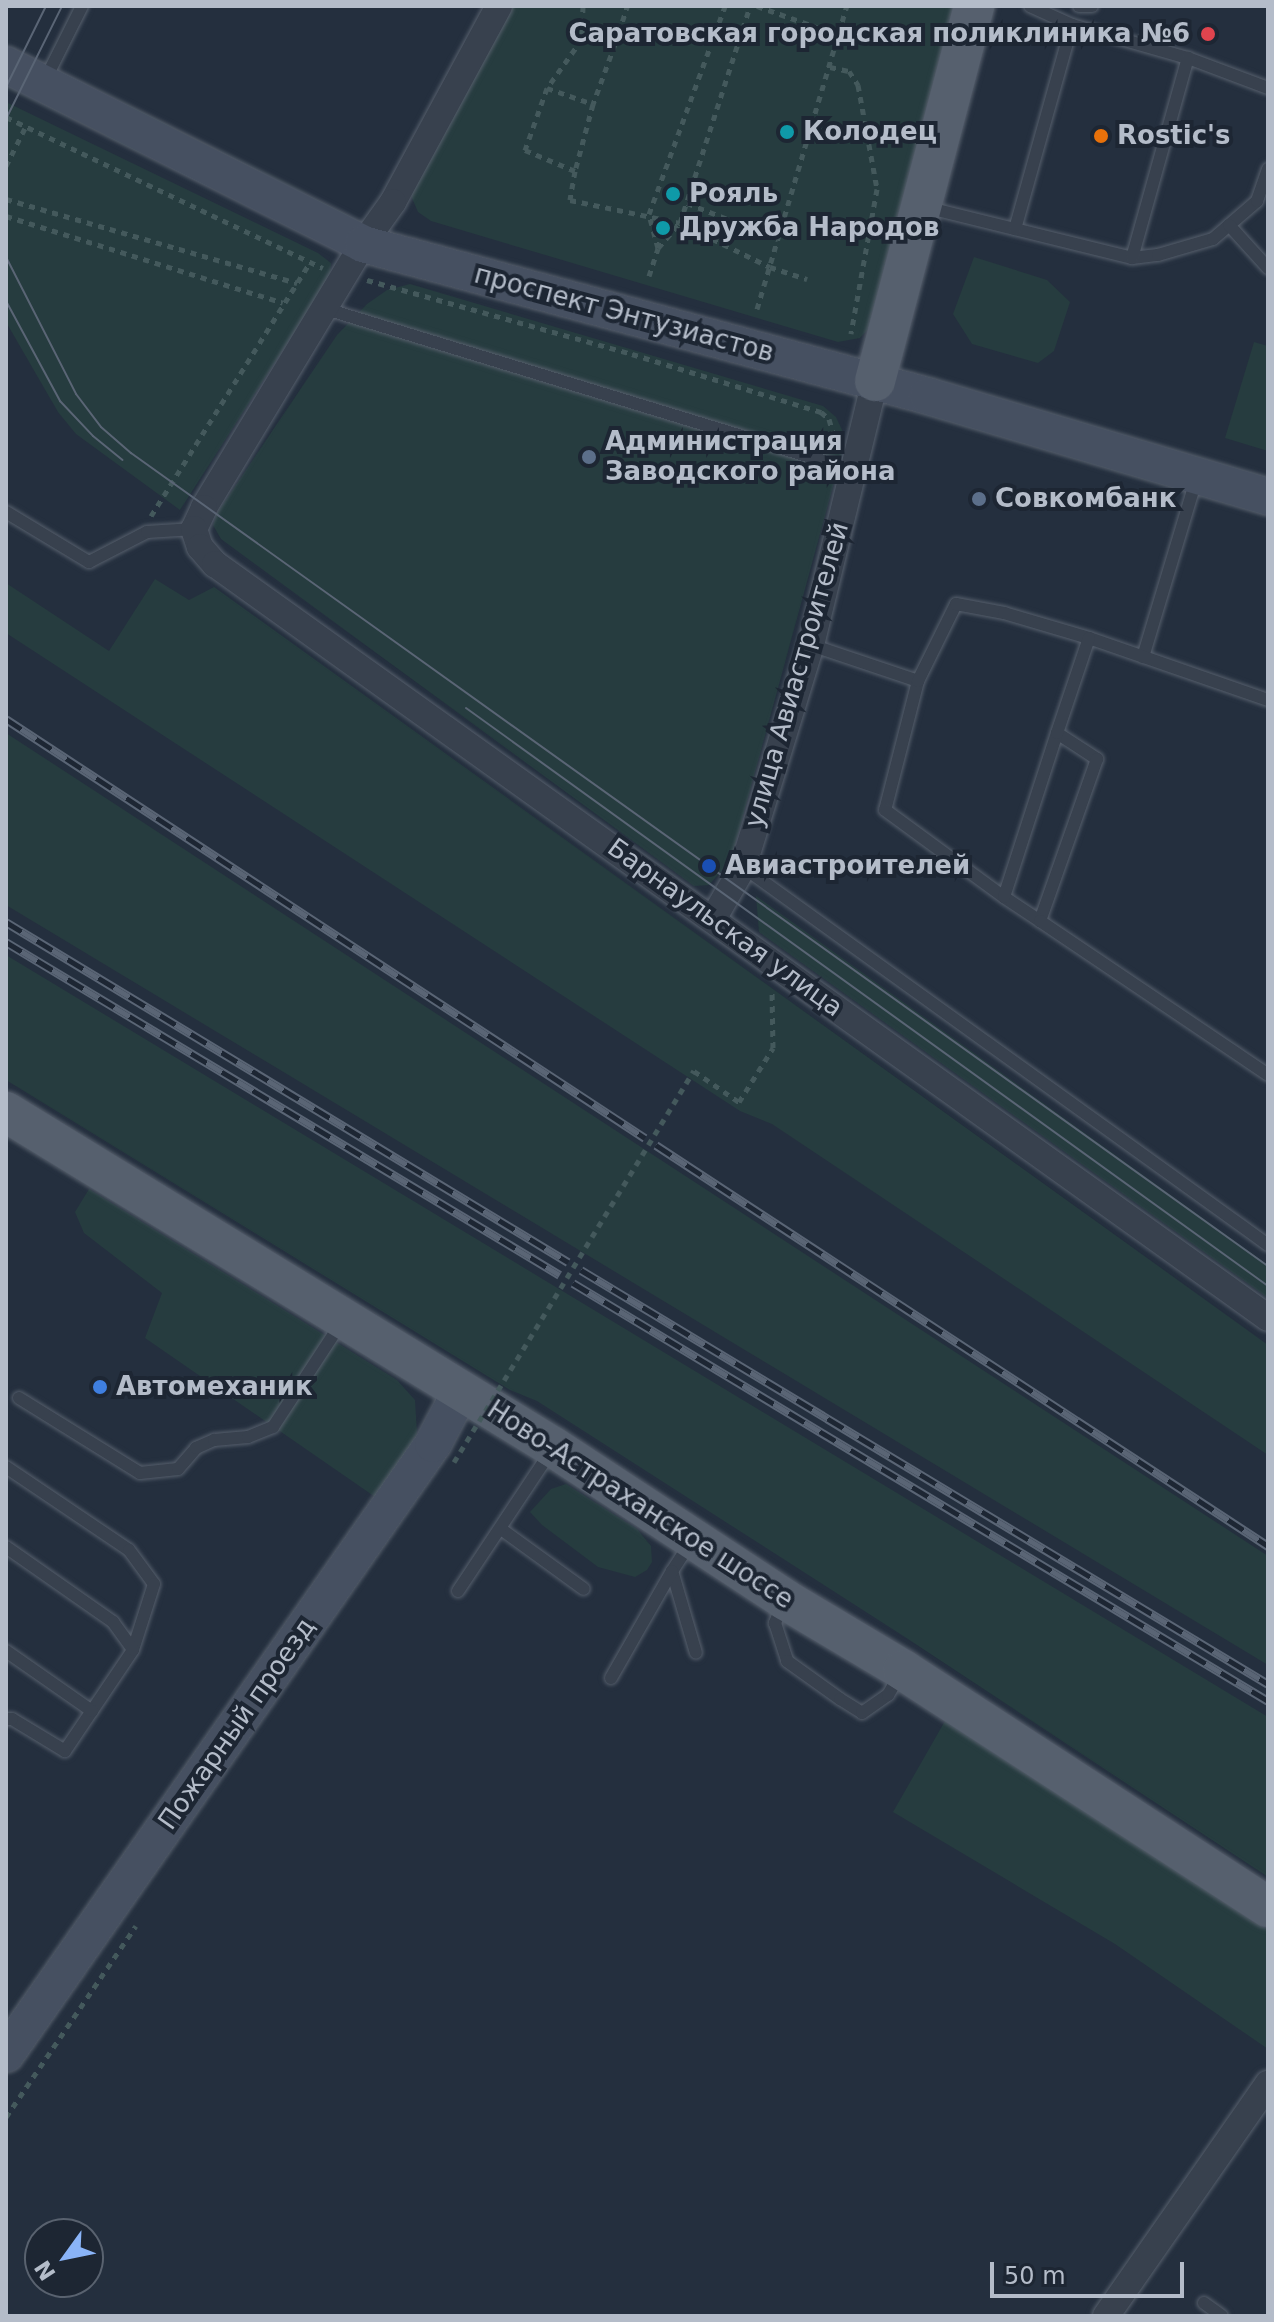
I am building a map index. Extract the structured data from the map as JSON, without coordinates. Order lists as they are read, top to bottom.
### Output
{
  "streets": {
    "main road": [
      "проспект Энтузиастов",
      "улица Авиастроителей",
      "Ново-Астраханское шоссе",
      "Пожарный проезд"
    ],
    "street": ["Барнаульская улица"]
  },
  "crossings": [
    ["проспект Энтузиастов", "улица Авиастроителей"],
    ["улица Авиастроителей", "Барнаульская улица"],
    ["Ново-Астраханское шоссе", "Пожарный проезд"]
  ],
  "places": [
    "Саратовская городская поликлиника №6",
    "Колодец",
    "Rostic's",
    "Рояль",
    "Дружба Народов",
    "Администрация Заводского района",
    "Совкомбанк",
    "Авиастроителей",
    "Автомеханик"
  ],
  "scale_bar": "50 m",
  "north": "bottom left"
}
